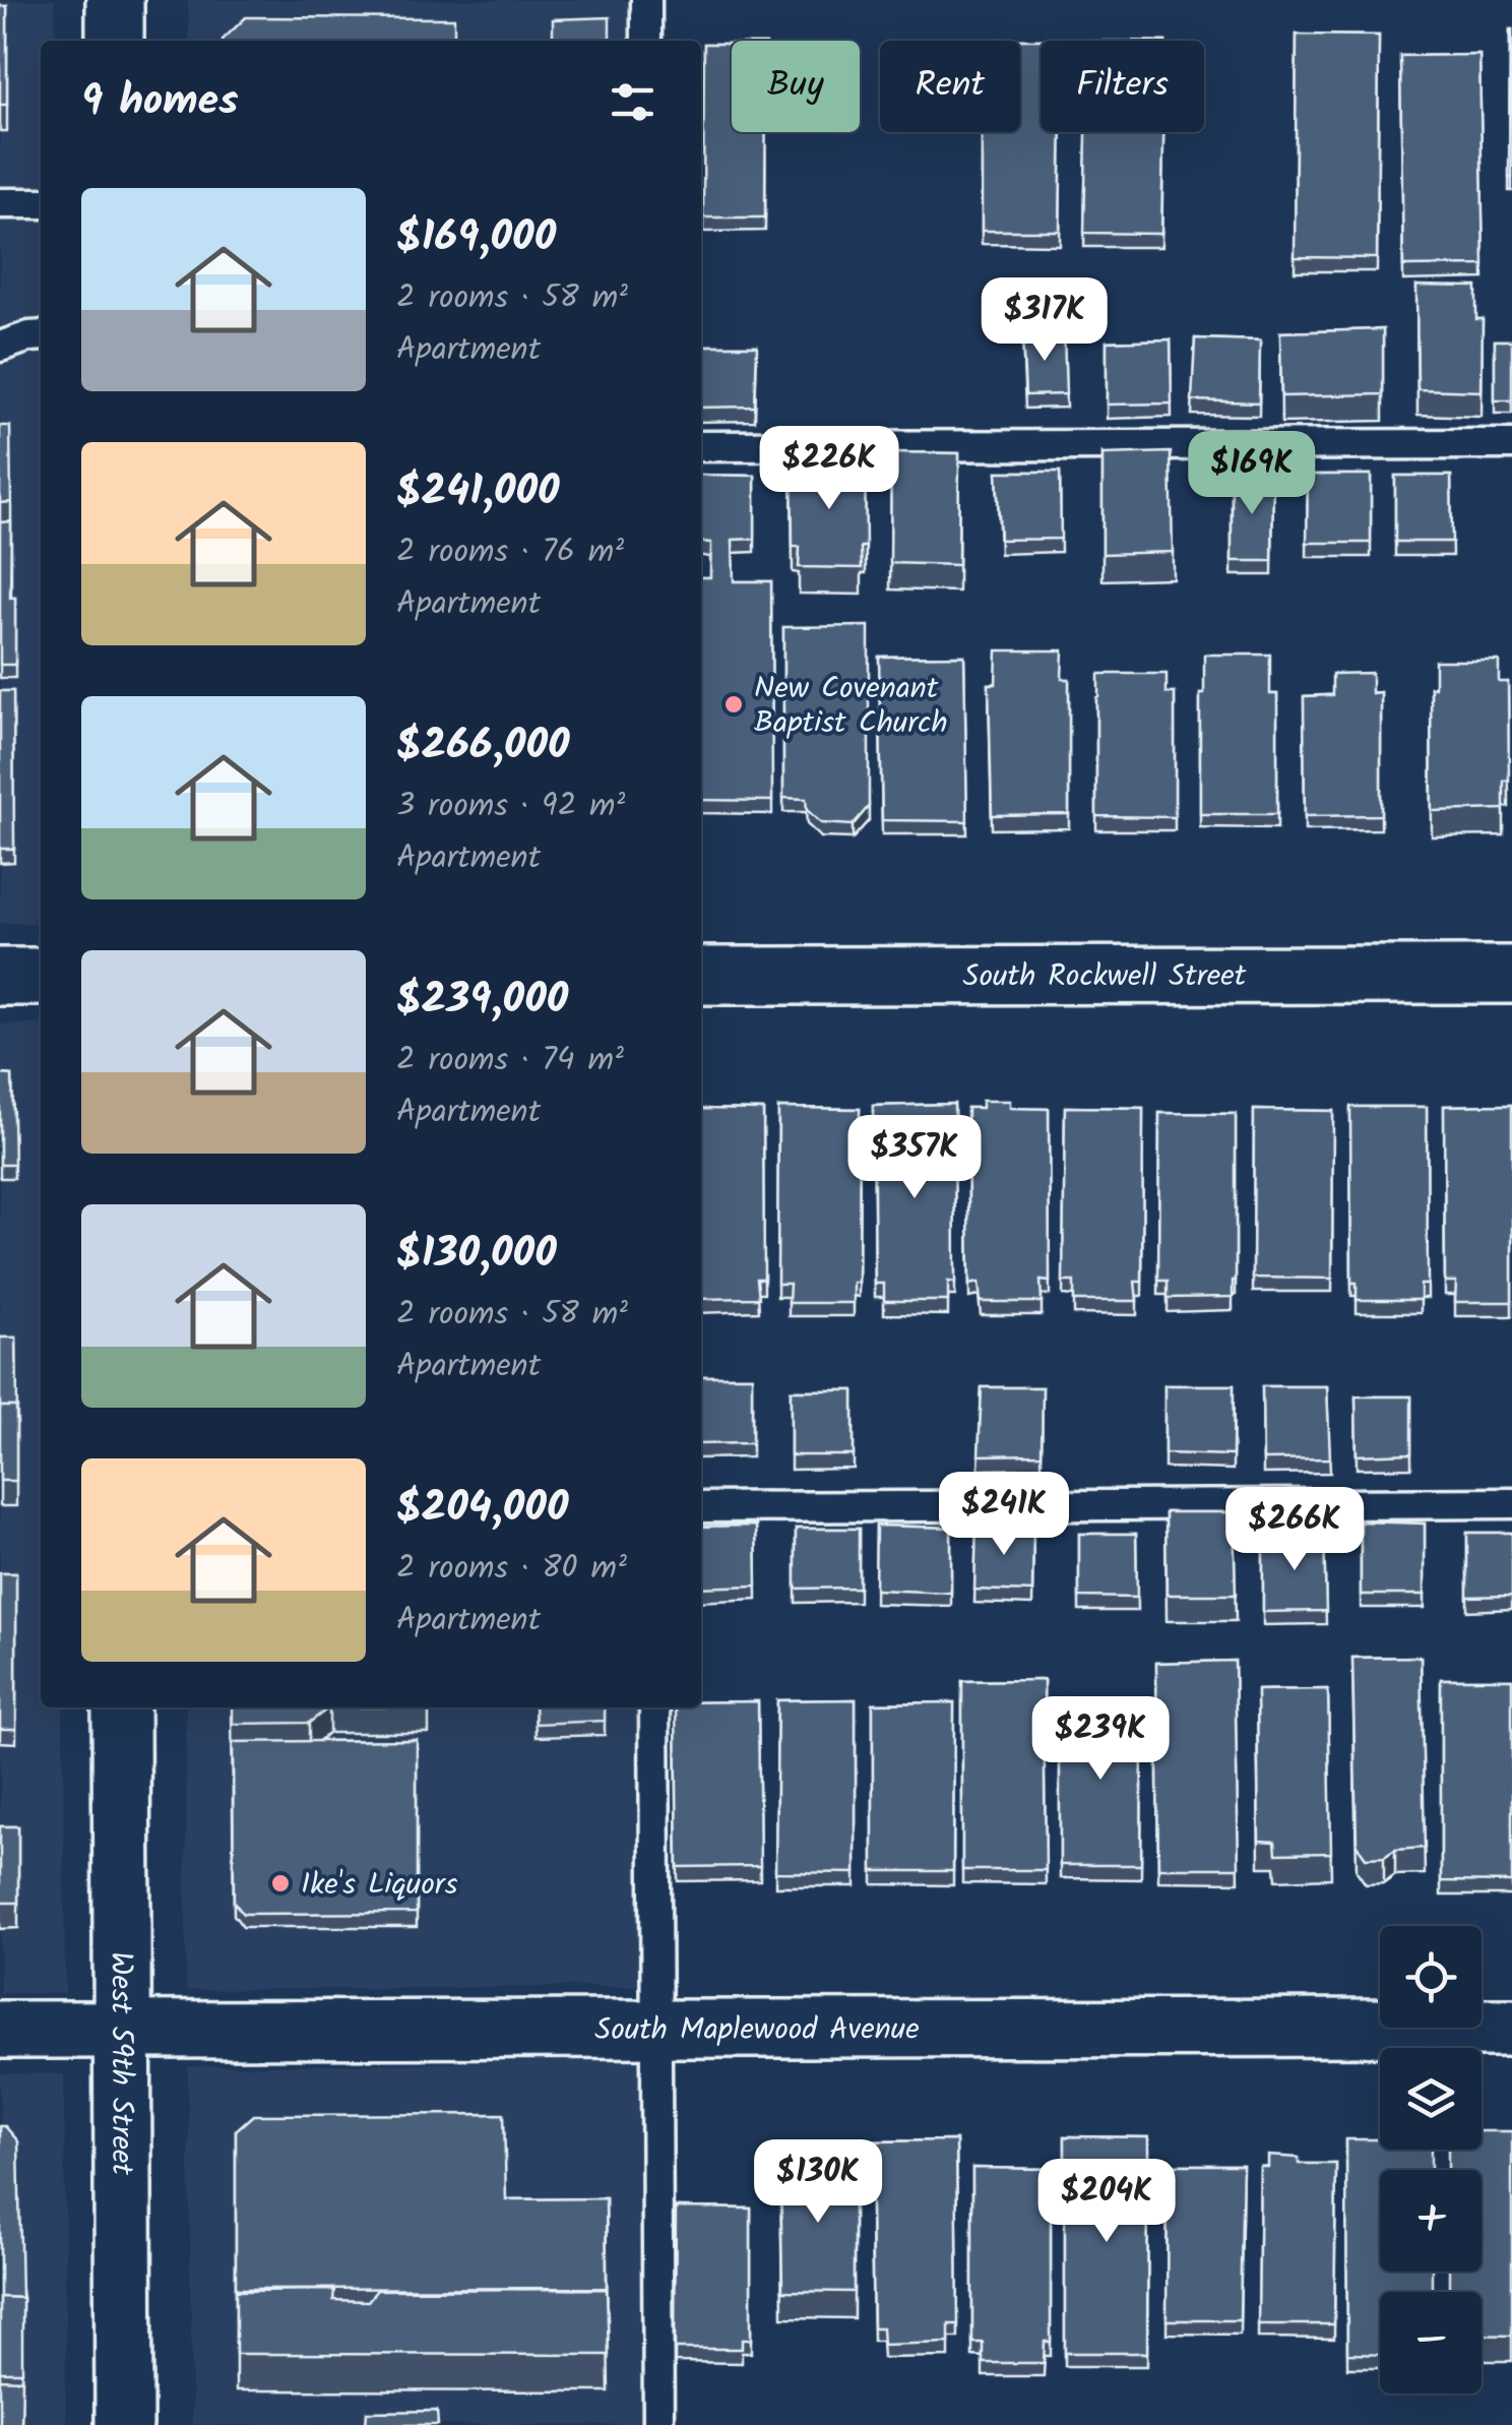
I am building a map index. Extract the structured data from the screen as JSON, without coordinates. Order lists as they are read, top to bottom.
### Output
{
  "streets": {
    "street": ["South Rockwell Street", "South Maplewood Avenue", "West 59th Street"]
  },
  "crossings": [
    ["South Maplewood Avenue", "West 59th Street"]
  ],
  "places": ["New Covenant Baptist Church", "Ike's Liquors"],
  "page": {
    "chip": ["Buy", "Rent", "Filters"],
    "heading": "9 homes",
    "list": [
      {
        "name": "$169,000",
        "note": "2 rooms · 58 m² · Apartment"
      },
      {
        "name": "$241,000",
        "note": "2 rooms · 76 m² · Apartment"
      },
      {
        "name": "$266,000",
        "note": "3 rooms · 92 m² · Apartment"
      },
      {
        "name": "$239,000",
        "note": "2 rooms · 74 m² · Apartment"
      },
      {
        "name": "$130,000",
        "note": "2 rooms · 58 m² · Apartment"
      },
      {
        "name": "$204,000",
        "note": "2 rooms · 80 m² · Apartment"
      }
    ],
    "price": [
      "$317K",
      "$226K",
      "$169K",
      "$357K",
      "$241K",
      "$266K",
      "$239K",
      "$130K",
      "$204K"
    ],
    "map_buttons": ["+", "−"]
  }
}
